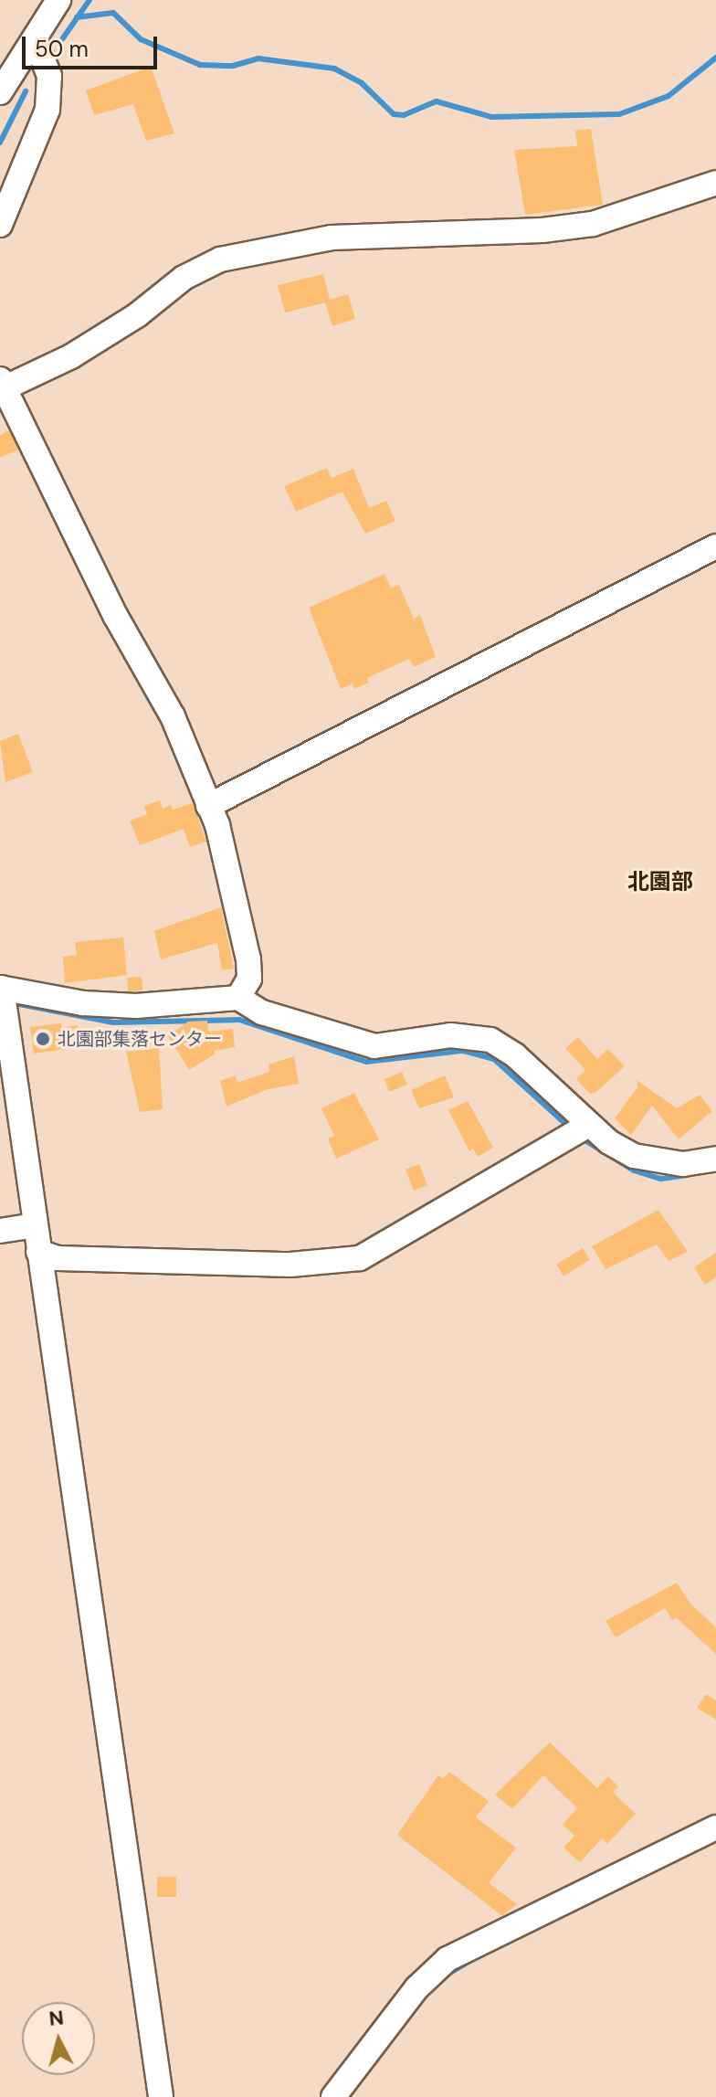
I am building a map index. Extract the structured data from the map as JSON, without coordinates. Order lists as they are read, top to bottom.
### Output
{
  "districts": ["北園部"],
  "places": ["北園部集落センター"],
  "scale_bar": "50 m",
  "north": "top"
}
